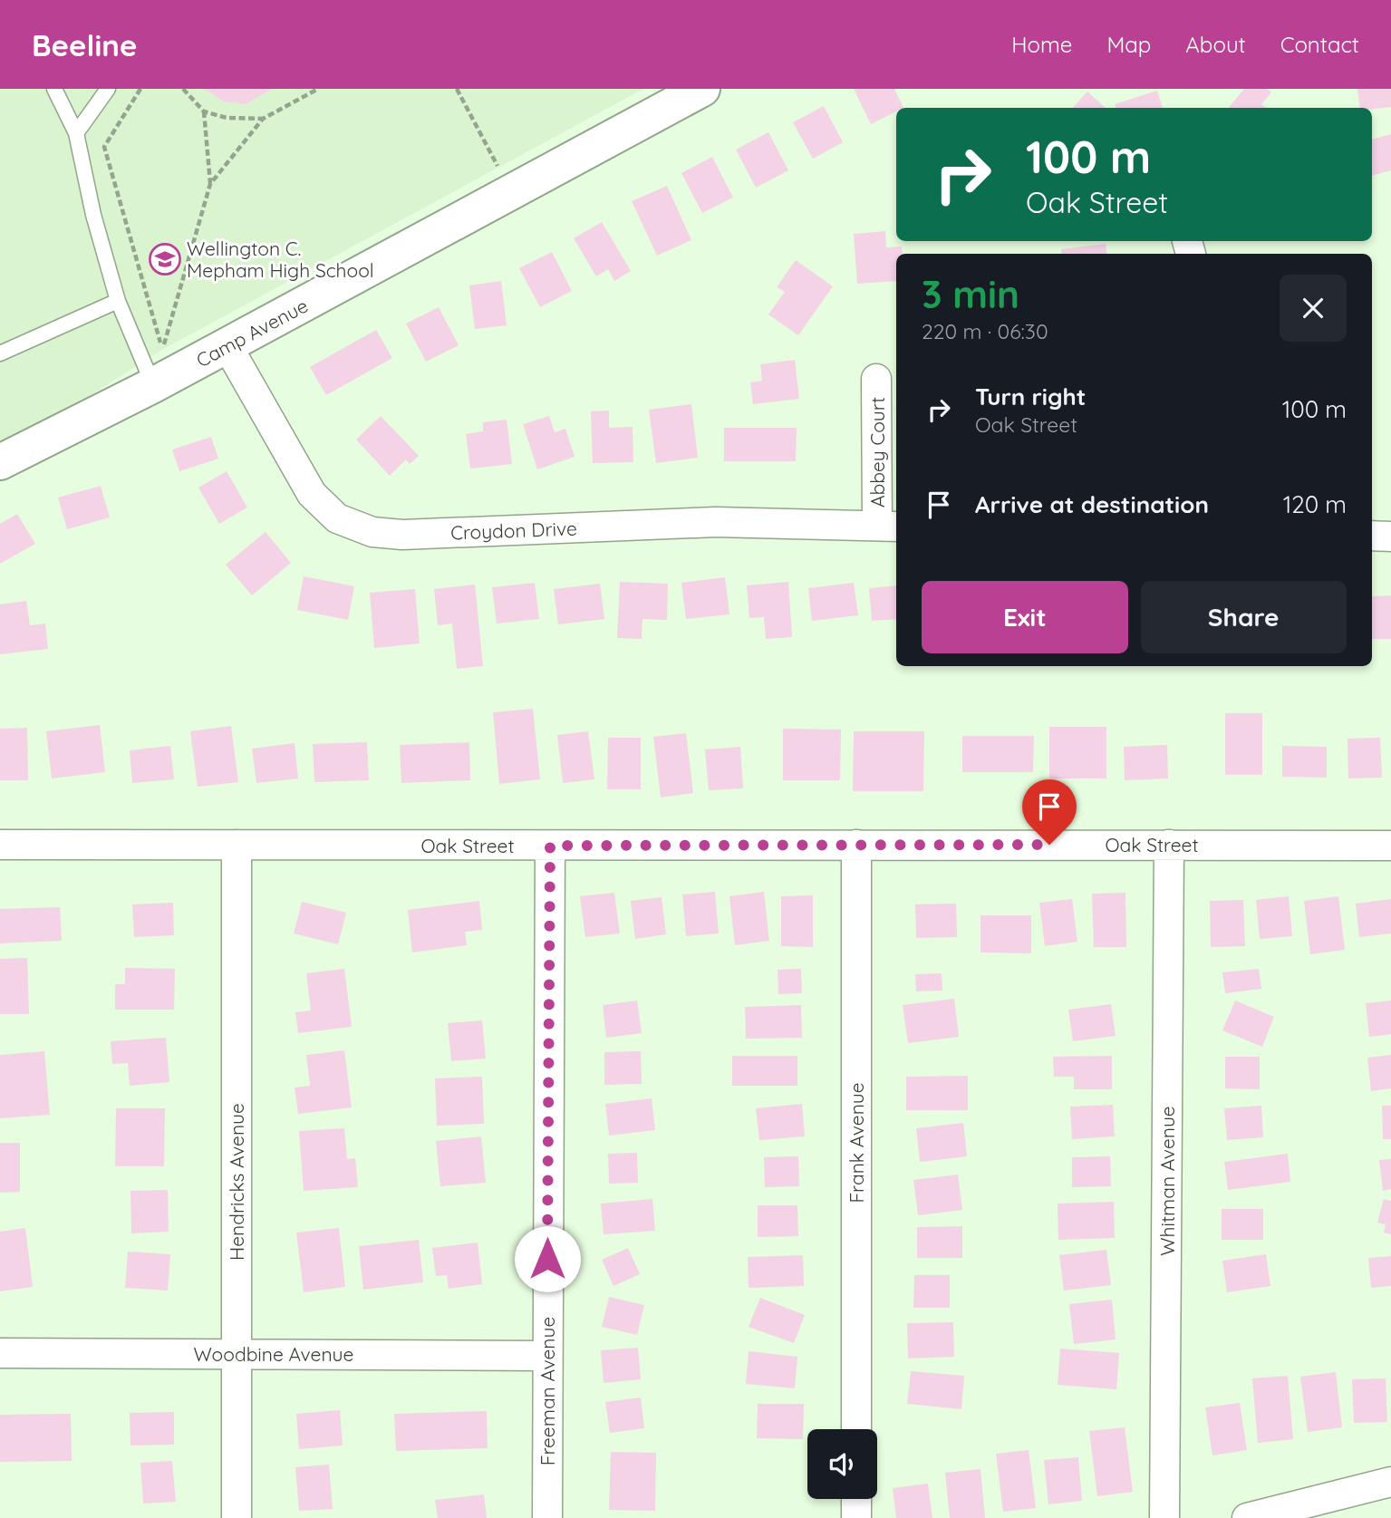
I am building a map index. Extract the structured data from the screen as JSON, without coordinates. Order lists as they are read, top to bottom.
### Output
{
  "streets": {
    "street": [
      "Camp Avenue",
      "Abbey Court",
      "Croydon Drive",
      "Oak Street",
      "Frank Avenue",
      "Whitman Avenue",
      "Hendricks Avenue",
      "Woodbine Avenue",
      "Freeman Avenue"
    ]
  },
  "crossings": [
    ["Camp Avenue", "Croydon Drive"],
    ["Abbey Court", "Croydon Drive"],
    ["Oak Street", "Frank Avenue"],
    ["Oak Street", "Whitman Avenue"],
    ["Oak Street", "Hendricks Avenue"],
    ["Oak Street", "Freeman Avenue"],
    ["Hendricks Avenue", "Woodbine Avenue"],
    ["Woodbine Avenue", "Freeman Avenue"]
  ],
  "places": {
    "school or university": ["Wellington C. Mepham High School"]
  },
  "page": {
    "header": "Beeline",
    "nav": [
      "Home",
      "Map",
      "About",
      "Contact"
    ],
    "turn": ["100 m", "Oak Street"],
    "heading": ["3 min", "220 m · 06:30"],
    "list": [
      {
        "name": "Turn right",
        "note": "Oak Street",
        "value": "100 m"
      },
      {
        "name": "Arrive at destination",
        "value": "120 m"
      }
    ],
    "buttons": ["Exit", "Share"]
  }
}
